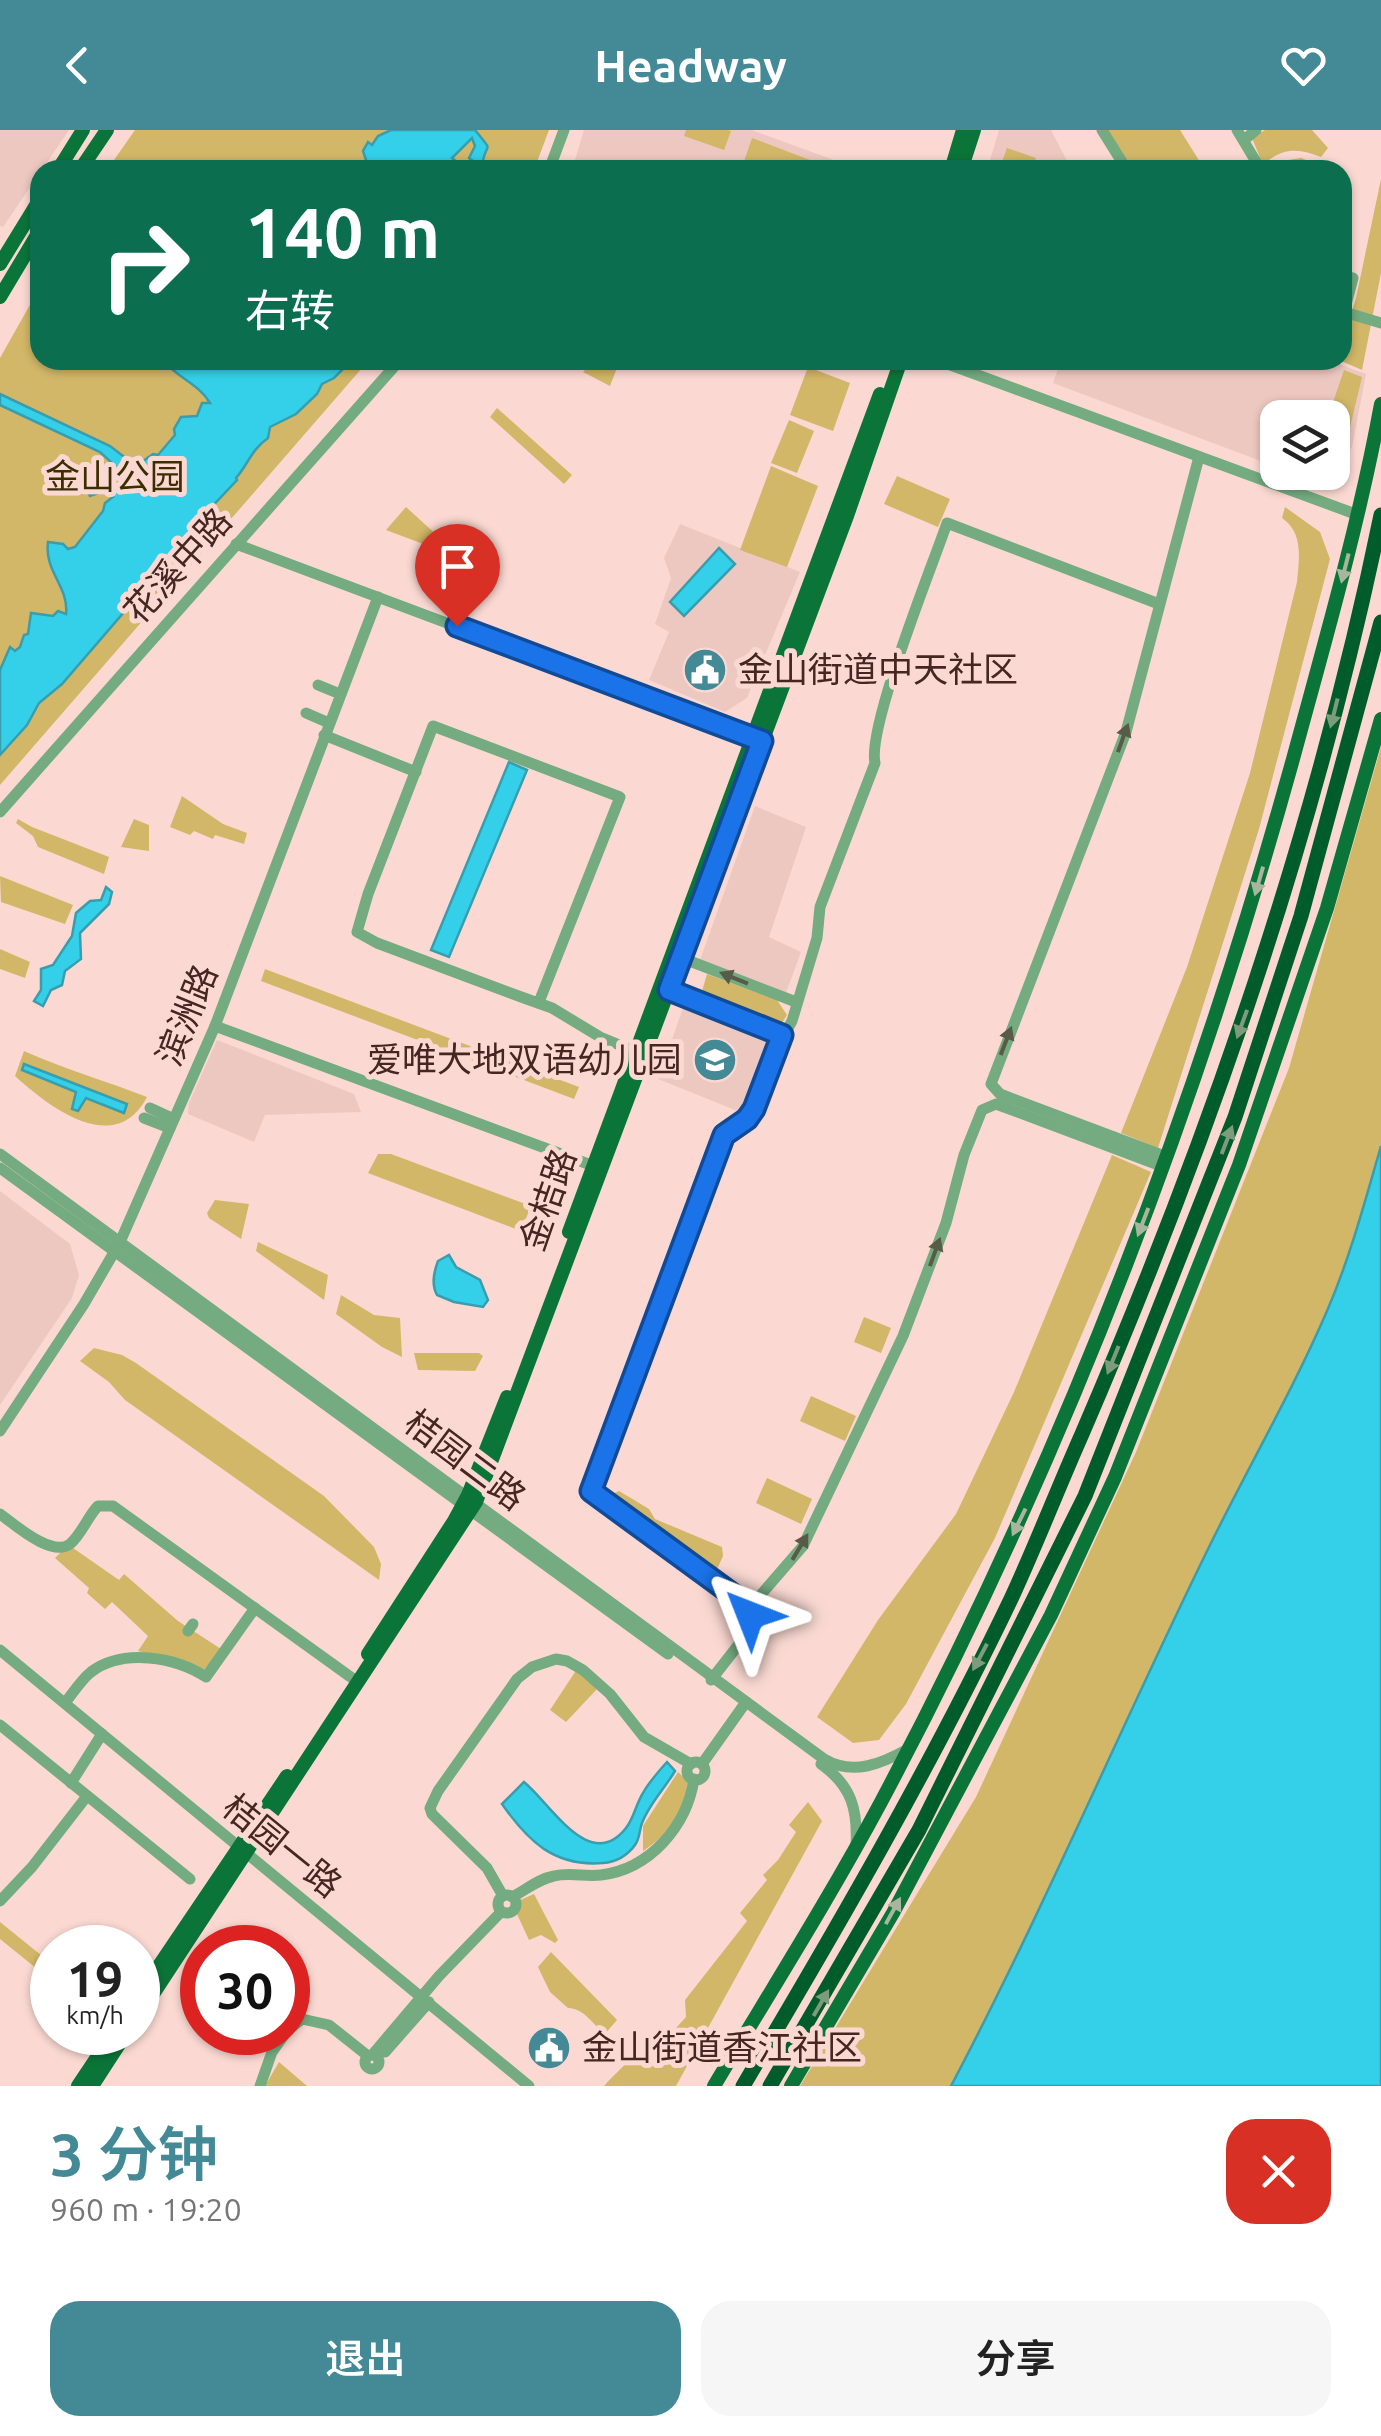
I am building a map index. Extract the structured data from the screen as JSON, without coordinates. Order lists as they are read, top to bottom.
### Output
{
  "streets": {
    "main road": ["金桔路"],
    "street": [
      "花溪中路",
      "滨洲路",
      "桔园二路",
      "桔园一路"
    ]
  },
  "crossings": [
    ["滨洲路", "桔园二路"],
    ["金桔路", "桔园二路"],
    ["金桔路", "桔园一路"]
  ],
  "parks": ["金山公园"],
  "places": {
    "public building": ["金山街道中天社区", "金山街道香江社区"],
    "school or university": ["爱唯大地双语幼儿园"]
  },
  "page": {
    "header": "Headway",
    "turn": ["140 m", "右转"],
    "speed": "19 km/h",
    "limit": "30",
    "heading": ["3 分钟", "960 m · 19:20"],
    "buttons": ["退出", "分享"]
  }
}
